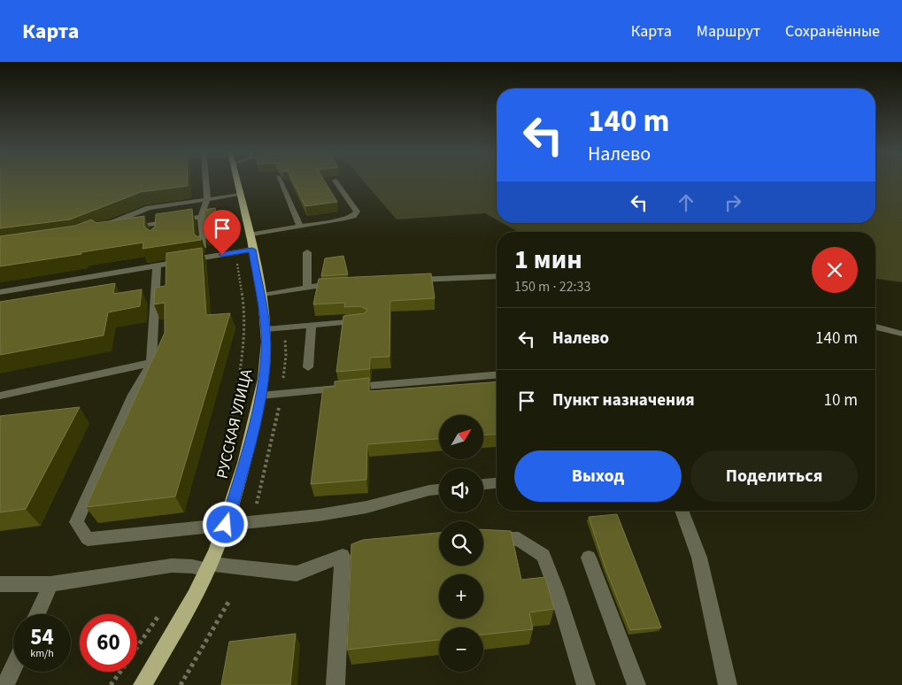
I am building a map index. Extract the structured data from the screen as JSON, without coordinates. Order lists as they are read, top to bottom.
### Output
{
  "streets": {
    "main road": ["РУССКАЯ УЛИЦА"]
  },
  "north": "top right",
  "page": {
    "header": "Карта",
    "nav": ["Карта", "Маршрут", "Сохранённые"],
    "turn": ["140 m", "Налево"],
    "heading": ["1 мин", "150 m · 22:33"],
    "list": [
      {
        "name": "Налево",
        "value": "140 m"
      },
      {
        "name": "Пункт назначения",
        "value": "10 m"
      }
    ],
    "map_buttons": ["+", "−"],
    "buttons": ["Выход", "Поделиться"],
    "speed": "54 km/h",
    "limit": "60"
  }
}
